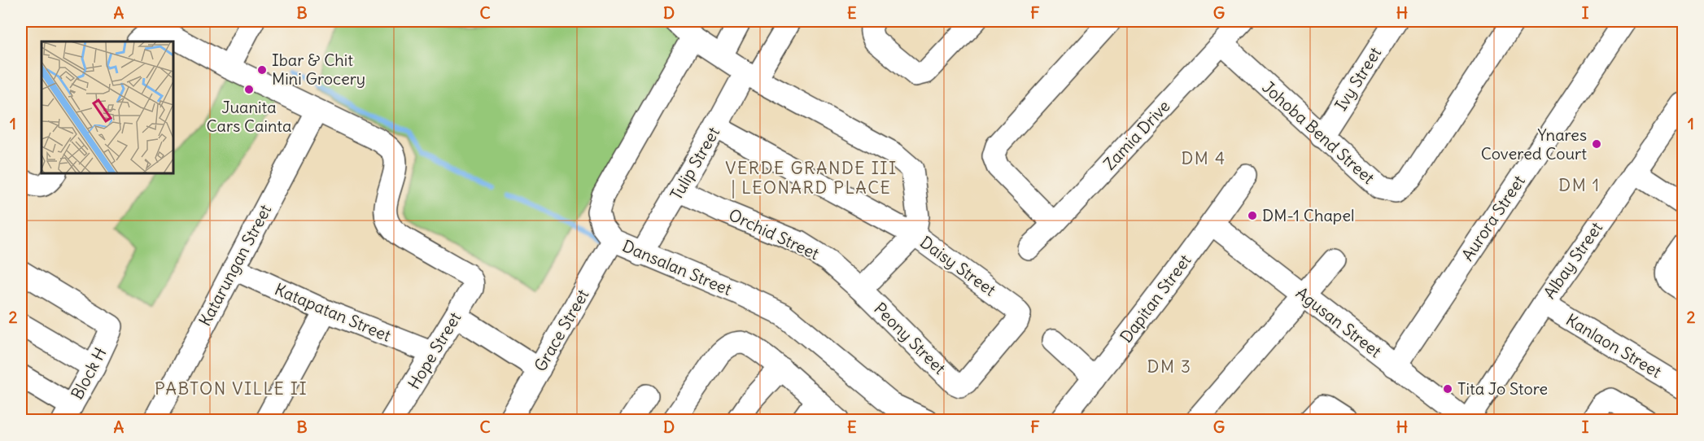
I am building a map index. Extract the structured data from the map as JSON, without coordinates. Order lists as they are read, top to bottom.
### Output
{
  "streets": {
    "street": [
      "Ivy Street",
      "Johoba Bend Street",
      "Zamia Drive",
      "Tulip Street",
      "Aurora Street",
      "Orchid Street",
      "Albay Street",
      "Katarungan Street",
      "Daisy Street",
      "Dansalan Street",
      "Dapitan Street",
      "Katapatan Street",
      "Agusan Street",
      "Grace Street",
      "Peony Street",
      "Kanlaon Street",
      "Hope Street",
      "Block H"
    ]
  },
  "crossings": [
    ["Ivy Street", "Johoba Bend Street"],
    ["Johoba Bend Street", "Zamia Drive"],
    ["Tulip Street", "Orchid Street"],
    ["Tulip Street", "Daisy Street"],
    ["Tulip Street", "Dansalan Street"],
    ["Aurora Street", "Agusan Street"],
    ["Orchid Street", "Peony Street"],
    ["Albay Street", "Agusan Street"],
    ["Albay Street", "Kanlaon Street"],
    ["Katarungan Street", "Katapatan Street"],
    ["Katarungan Street", "Hope Street"],
    ["Daisy Street", "Dansalan Street"],
    ["Daisy Street", "Peony Street"],
    ["Dansalan Street", "Grace Street"],
    ["Dapitan Street", "Agusan Street"],
    ["Katapatan Street", "Hope Street"]
  ],
  "districts": [
    "DM 4",
    "VERDE GRANDE III | LEONARD PLACE",
    "DM 1",
    "DM 3",
    "PABTON VILLE II"
  ],
  "places": [
    "Ibar & Chit Mini Grocery",
    "Juanita Cars Cainta",
    "Ynares Covered Court",
    "DM-1 Chapel",
    "Tita Jo Store"
  ],
  "grid": {
    "columns": [
      "A",
      "B",
      "C",
      "D",
      "E",
      "F",
      "G",
      "H",
      "I"
    ],
    "rows": ["1", "2"]
  }
}
